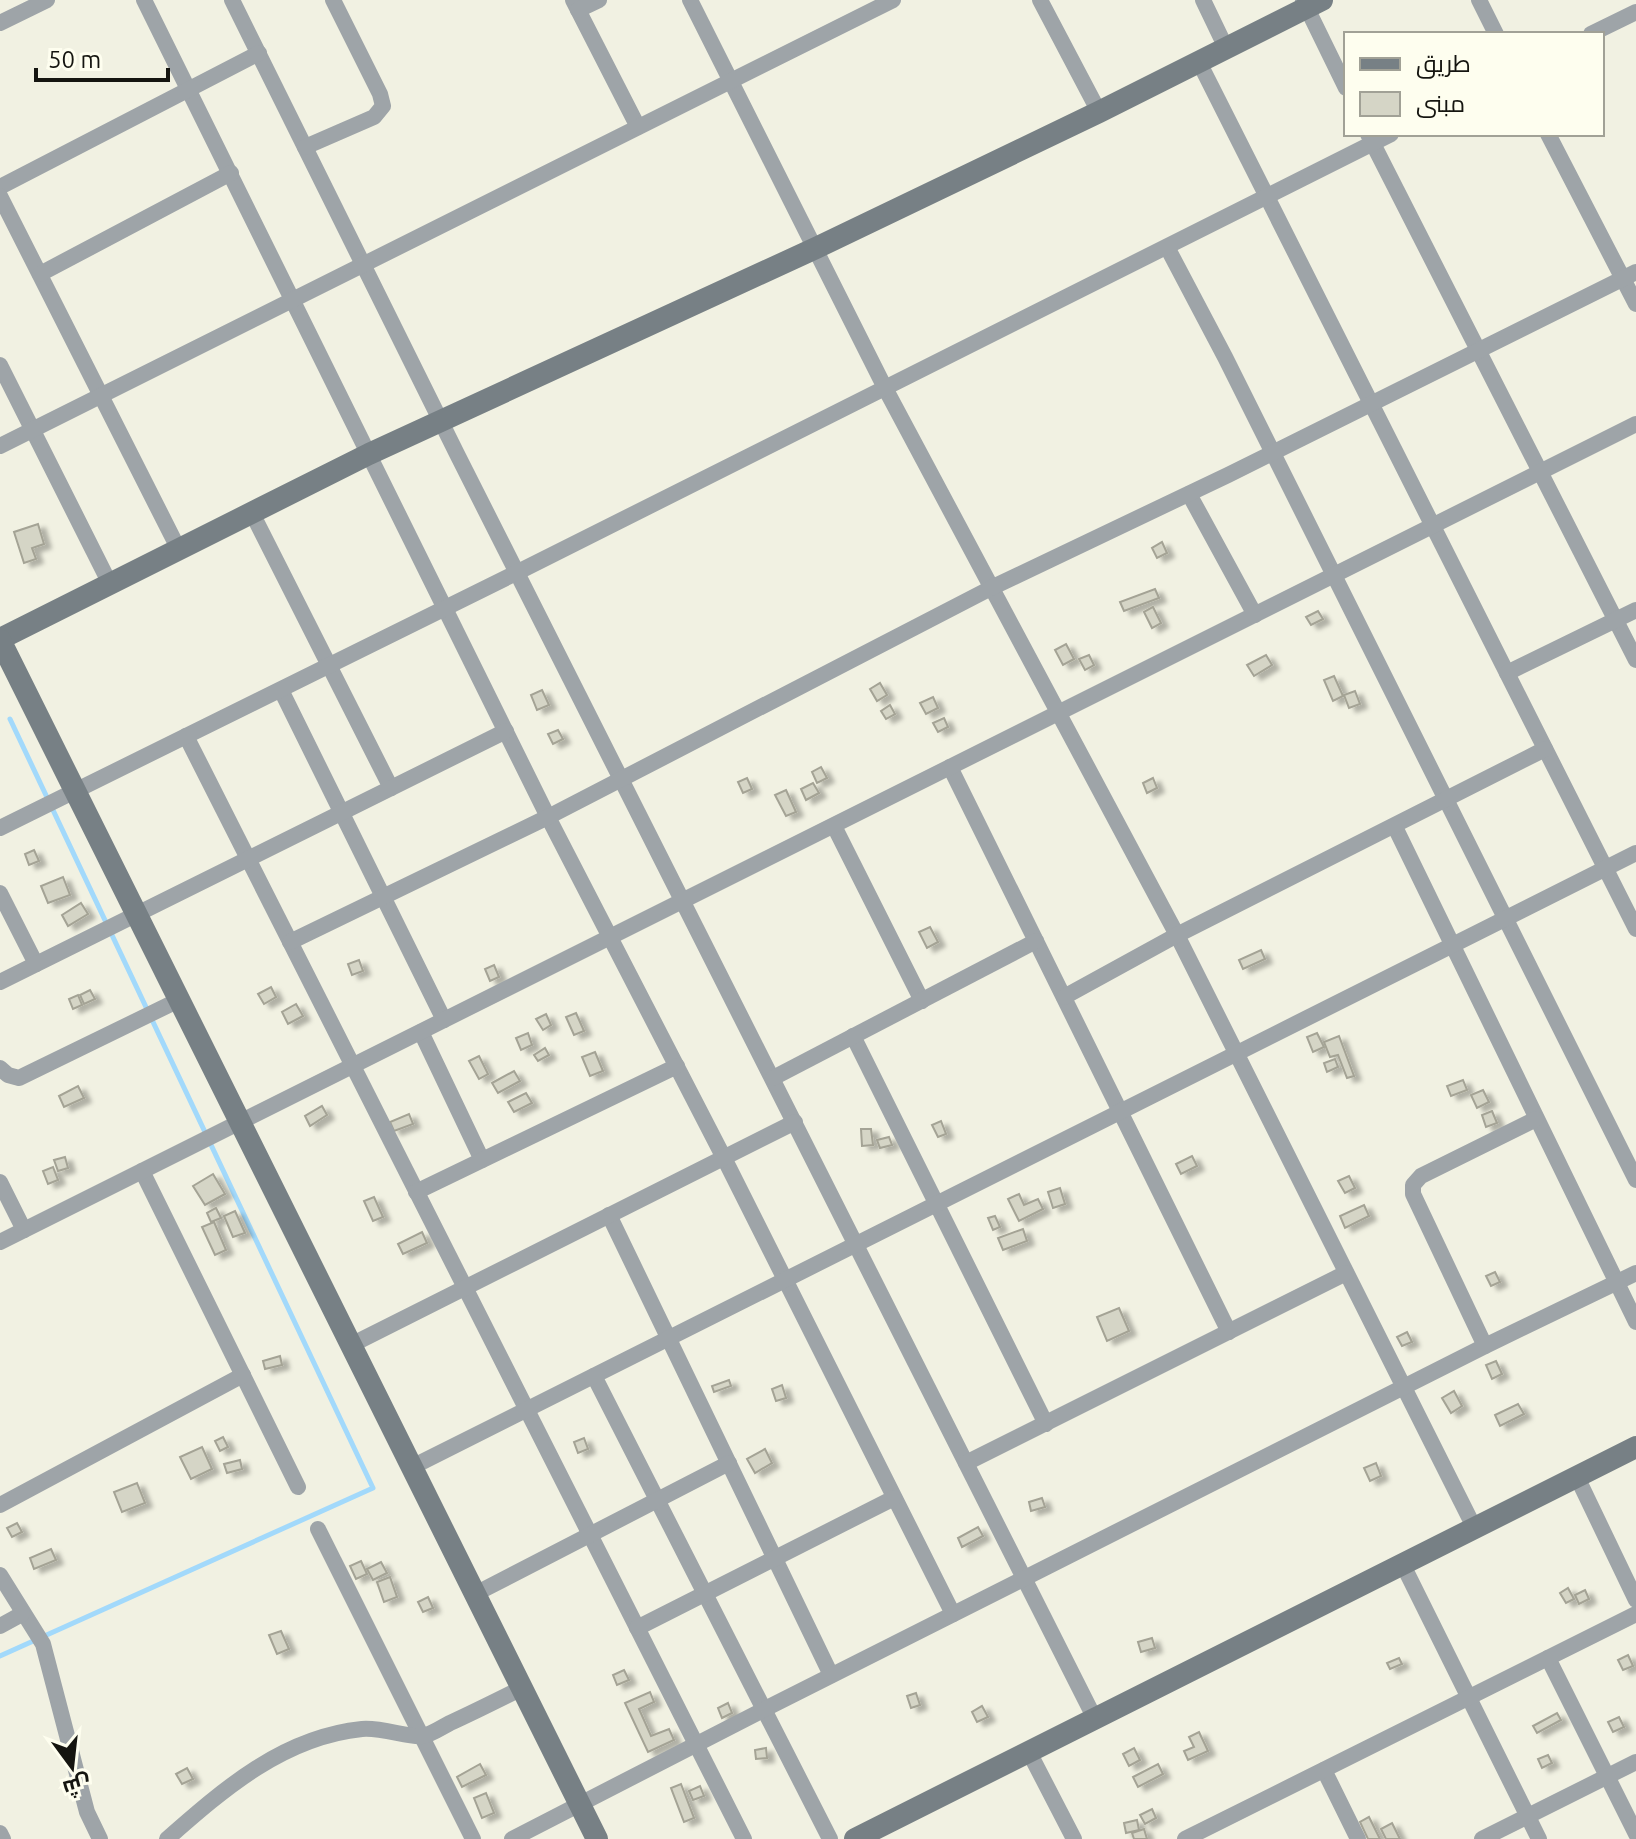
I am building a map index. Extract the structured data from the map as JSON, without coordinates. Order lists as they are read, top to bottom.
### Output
{
  "legend": ["طريق", "مبنى"],
  "scale_bar": "50 m",
  "north": "bottom"
}
